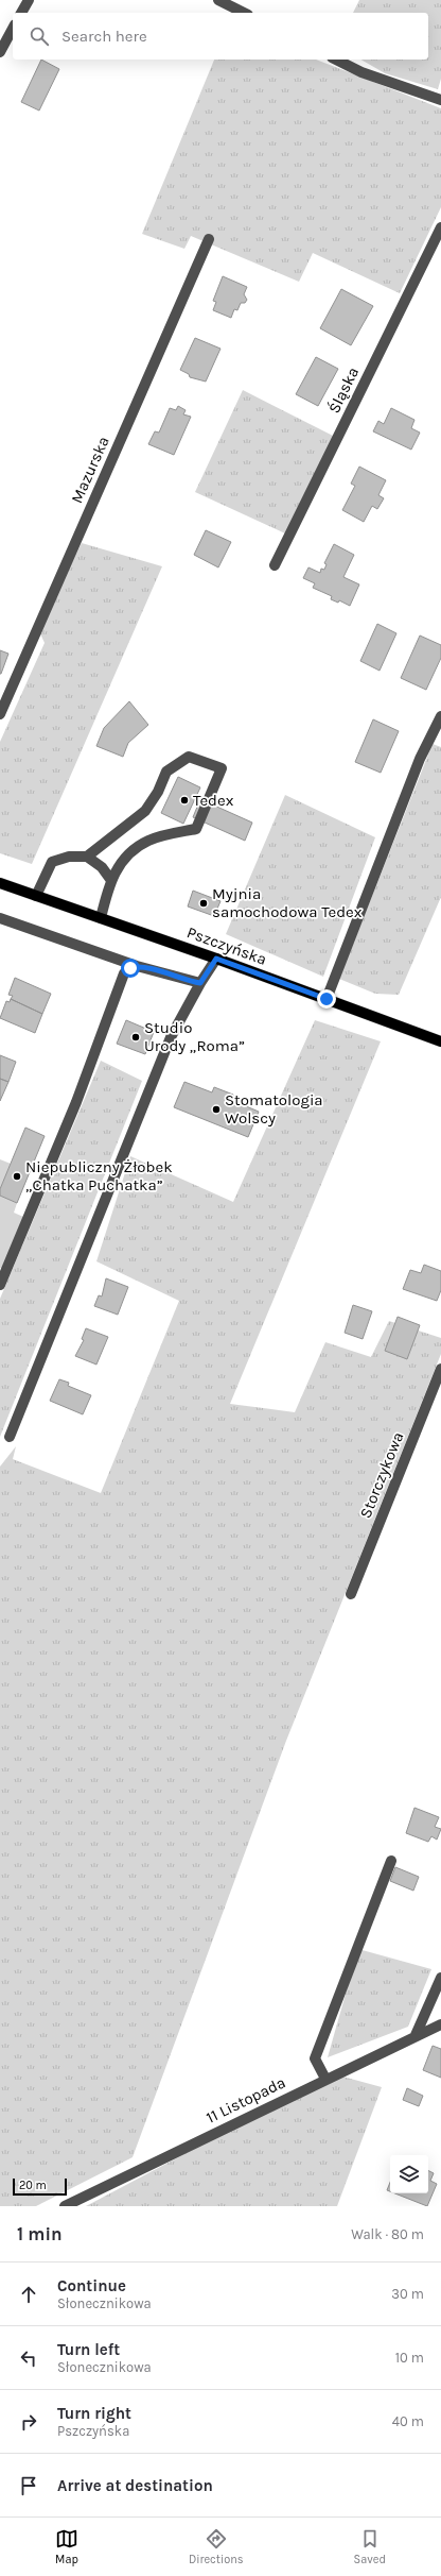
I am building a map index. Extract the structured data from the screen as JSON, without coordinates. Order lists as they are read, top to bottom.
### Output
{
  "streets": {
    "main road": ["Pszczyńska"],
    "street": [
      "Śląska",
      "Mazurska",
      "Storczykowa",
      "11 Listopada"
    ]
  },
  "places": [
    "Tedex",
    "Myjnia samochodowa Tedex",
    "Studio Urody „Roma”",
    "Stomatologia Wolscy",
    "Niepubliczny Żłobek „Chatka Puchatka”"
  ],
  "scale_bar": "20 m",
  "page": {
    "search": "Search here",
    "scale": "20 m",
    "heading": ["1 min", "Walk · 80 m"],
    "list": [
      ["Continue", "Słonecznikowa", "30 m"],
      ["Turn left", "Słonecznikowa", "10 m"],
      ["Turn right", "Pszczyńska", "40 m"],
      "Arrive at destination"
    ],
    "nav": ["Map", "Directions", "Saved"]
  }
}
